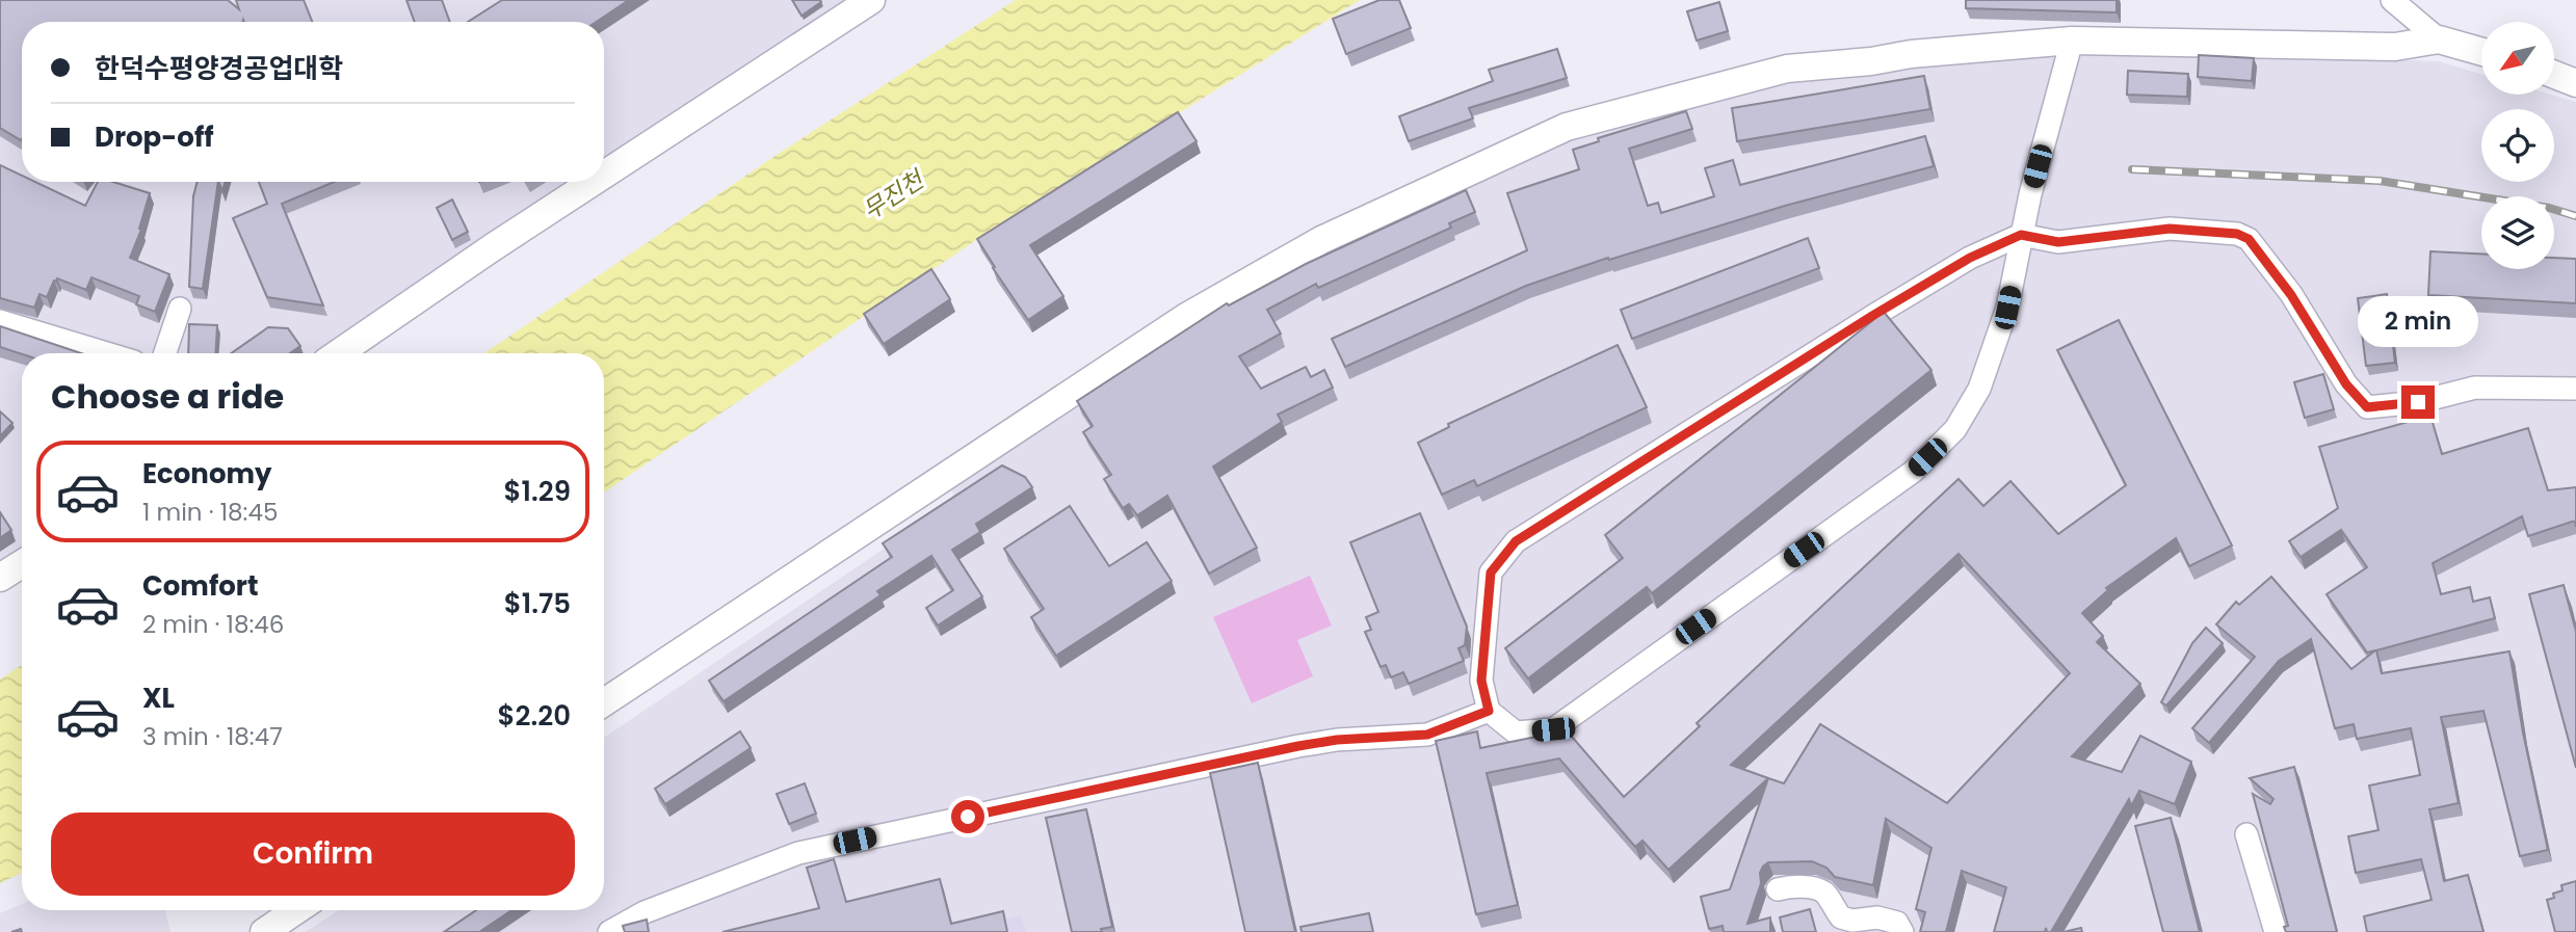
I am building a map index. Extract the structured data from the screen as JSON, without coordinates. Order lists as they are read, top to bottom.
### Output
{
  "water": ["무진천"],
  "north": "bottom left",
  "page": {
    "banner": ["한덕수평양경공업대학", "Drop-off"],
    "bubble": "2 min",
    "heading": "Choose a ride",
    "list": [
      {
        "name": "Economy",
        "note": "1 min · 18:45",
        "value": "$1.29"
      },
      {
        "name": "Comfort",
        "note": "2 min · 18:46",
        "value": "$1.75"
      },
      {
        "name": "XL",
        "note": "3 min · 18:47",
        "value": "$2.20"
      }
    ],
    "buttons": "Confirm"
  }
}
